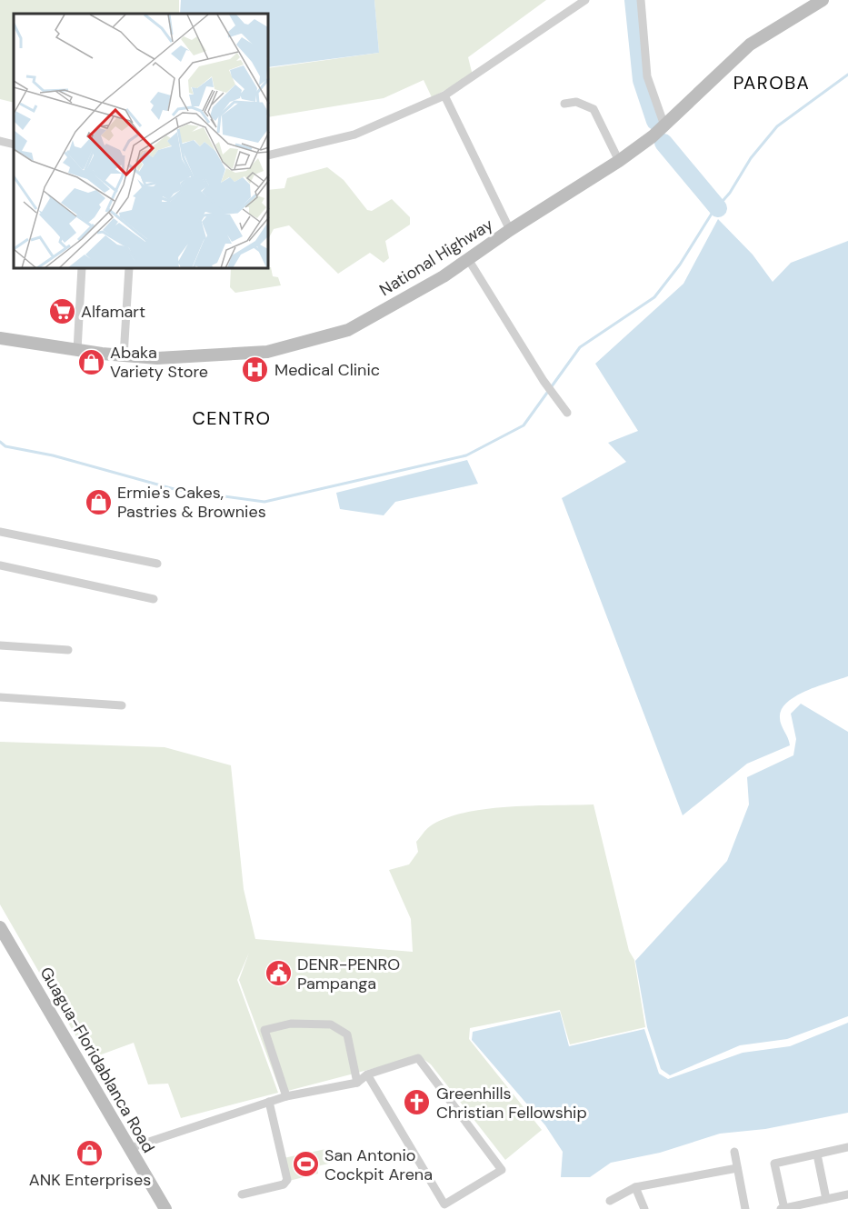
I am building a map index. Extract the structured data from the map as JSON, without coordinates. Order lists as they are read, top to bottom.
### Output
{
  "streets": {
    "main road": ["National Highway", "Guagua-Floridablanca Road"]
  },
  "districts": ["PAROBA", "CENTRO"],
  "places": {
    "supermarket": ["Alfamart"],
    "shop": ["Abaka Variety Store", "Ermie's Cakes, Pastries & Brownies", "ANK Enterprises"],
    "hospital": ["Medical Clinic"],
    "public building": ["DENR-PENRO Pampanga"],
    "church": ["Greenhills Christian Fellowship"],
    "sports": ["San Antonio Cockpit Arena"]
  }
}
